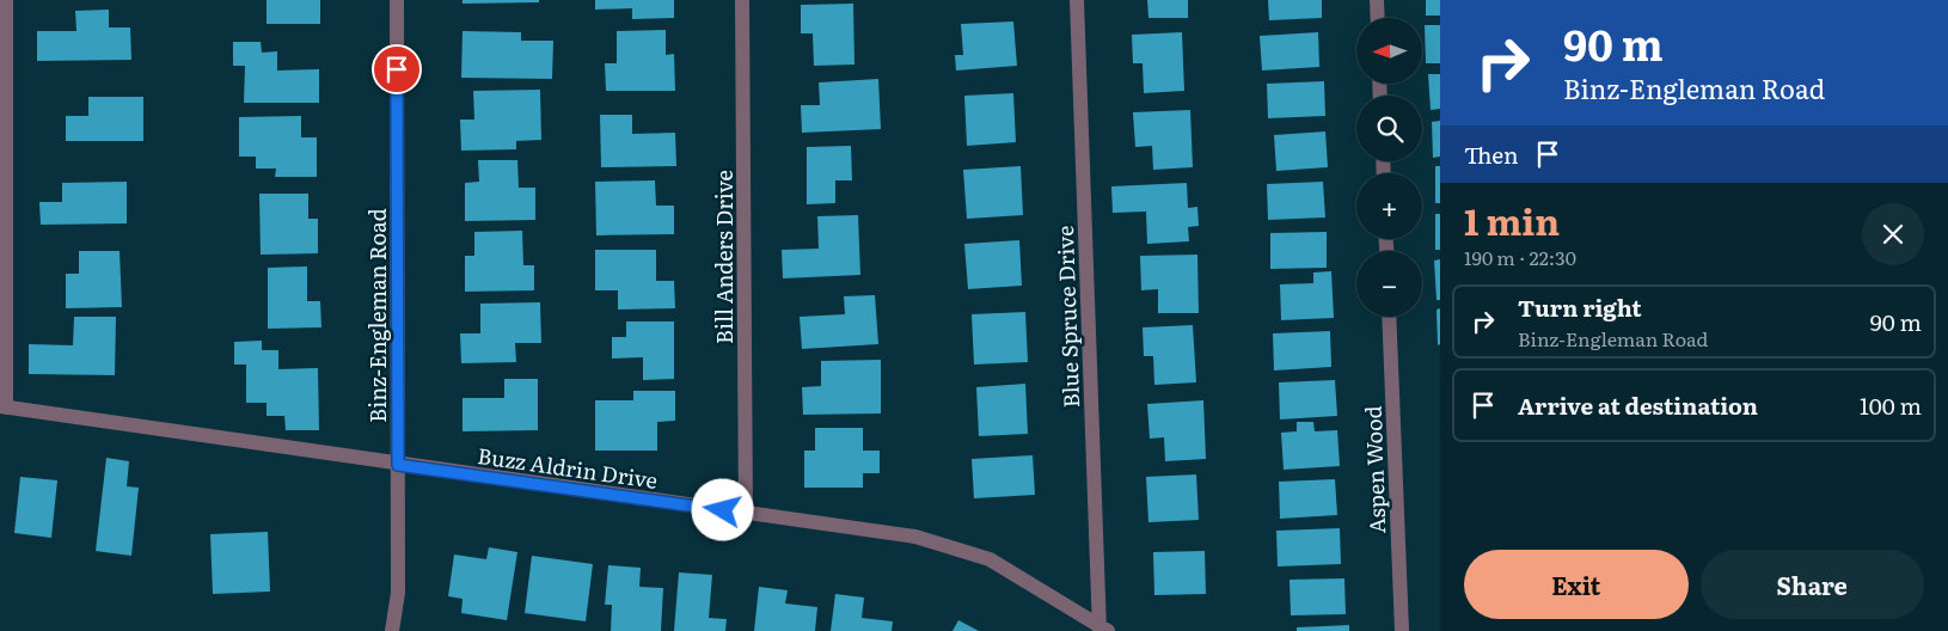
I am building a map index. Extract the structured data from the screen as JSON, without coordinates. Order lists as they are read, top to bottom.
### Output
{
  "streets": {
    "street": [
      "Bill Anders Drive",
      "Binz-Engleman Road",
      "Blue Spruce Drive",
      "Buzz Aldrin Drive",
      "Aspen Wood"
    ]
  },
  "crossings": [
    ["Bill Anders Drive", "Buzz Aldrin Drive"],
    ["Binz-Engleman Road", "Buzz Aldrin Drive"],
    ["Blue Spruce Drive", "Buzz Aldrin Drive"]
  ],
  "north": "left",
  "page": {
    "turn": ["90 m", "Binz-Engleman Road"],
    "map_buttons": ["+", "−"],
    "then": "Then",
    "heading": ["1 min", "190 m · 22:30"],
    "list": [
      {
        "name": "Turn right",
        "note": "Binz-Engleman Road",
        "value": "90 m"
      },
      {
        "name": "Arrive at destination",
        "value": "100 m"
      }
    ],
    "buttons": ["Exit", "Share"]
  }
}
